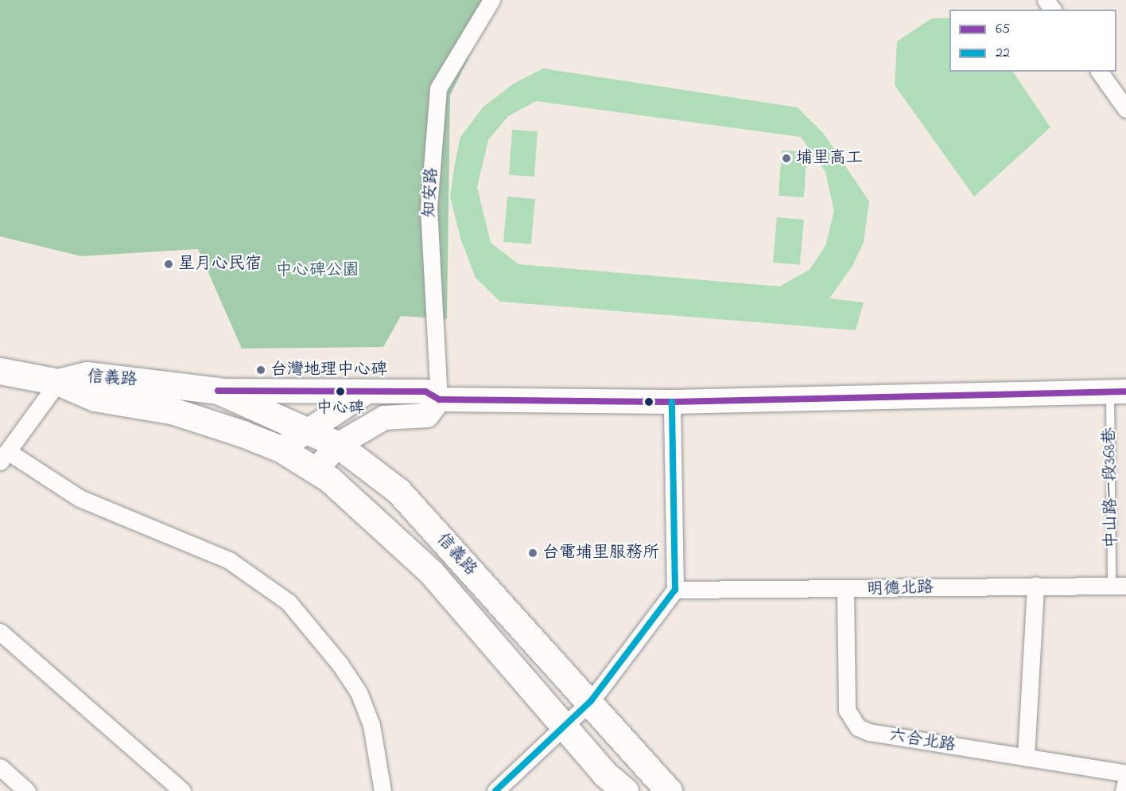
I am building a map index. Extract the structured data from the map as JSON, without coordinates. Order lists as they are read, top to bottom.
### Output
{
  "streets": {
    "main road": ["信義路"],
    "street": ["知安路", "明德北路", "六合北路"],
    "lane": ["中山路一段368巷"]
  },
  "crossings": [
    ["中山路一段368巷", "明德北路"],
    ["明德北路", "六合北路"]
  ],
  "parks": ["中心碑公園"],
  "places": [
    "埔里高工",
    "星月心民宿",
    "台灣地理中心碑",
    "中心碑",
    "台電埔里服務所"
  ],
  "lines": ["transit line 65", "transit line 22"],
  "legend": ["65", "22"]
}
